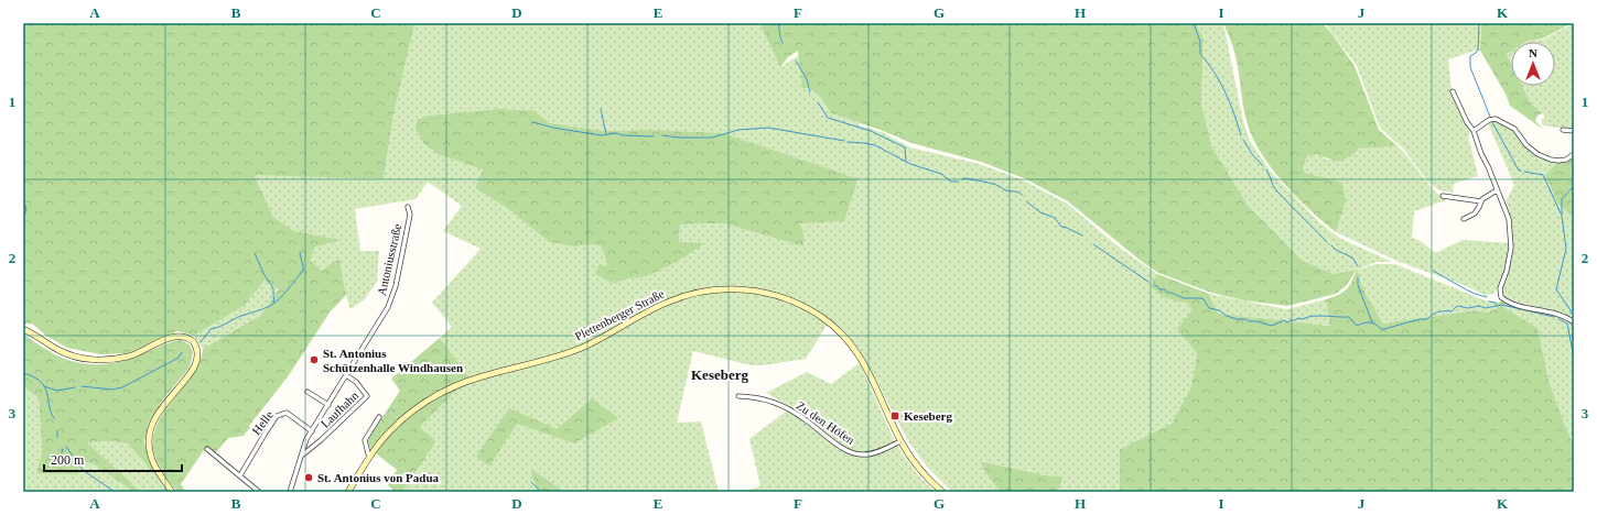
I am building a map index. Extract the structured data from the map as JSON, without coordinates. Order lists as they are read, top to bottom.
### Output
{
  "streets": {
    "main road": ["Plettenberger Straße"],
    "street": [
      "Antoniusstraße",
      "Laufhahn",
      "Helle",
      "Zu den Höfen"
    ]
  },
  "crossings": [
    ["Antoniusstraße", "Laufhahn"],
    ["Antoniusstraße", "Helle"],
    ["Plettenberger Straße", "Zu den Höfen"]
  ],
  "districts": ["Keseberg"],
  "places": {
    "other": ["St. Antonius Schützenhalle Windhausen", "St. Antonius von Padua"],
    "transit": ["Keseberg"]
  },
  "scale_bar": "200 m",
  "north": "top",
  "grid": {
    "columns": [
      "A",
      "B",
      "C",
      "D",
      "E",
      "F",
      "G",
      "H",
      "I",
      "J",
      "K"
    ],
    "rows": ["1", "2", "3"]
  }
}
